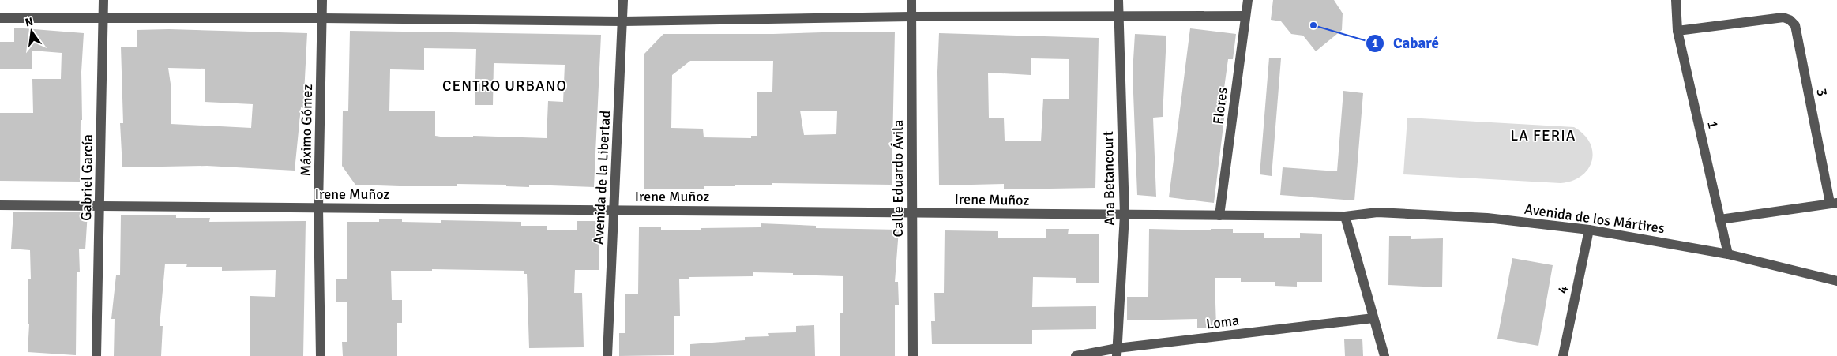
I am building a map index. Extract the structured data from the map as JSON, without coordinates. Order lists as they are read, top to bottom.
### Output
{
  "streets": {
    "street": [
      "3",
      "Flores",
      "1",
      "Máximo Gómez",
      "Gabriel García",
      "Avenida de la Libertad",
      "Calle Eduardo Ávila",
      "Ana Betancourt",
      "Irene Muñoz",
      "Avenida de los Mártires",
      "4",
      "Loma"
    ]
  },
  "crossings": [
    ["3", "1"],
    ["Flores", "Irene Muñoz"],
    ["1", "Avenida de los Mártires"],
    ["Máximo Gómez", "Irene Muñoz"],
    ["Gabriel García", "Irene Muñoz"],
    ["Avenida de la Libertad", "Irene Muñoz"],
    ["Calle Eduardo Ávila", "Irene Muñoz"],
    ["Ana Betancourt", "Irene Muñoz"],
    ["Ana Betancourt", "Loma"],
    ["Irene Muñoz", "Avenida de los Mártires"],
    ["Avenida de los Mártires", "4"]
  ],
  "districts": ["CENTRO URBANO", "LA FERIA"],
  "places": ["Cabaré"],
  "north": "top"
}
